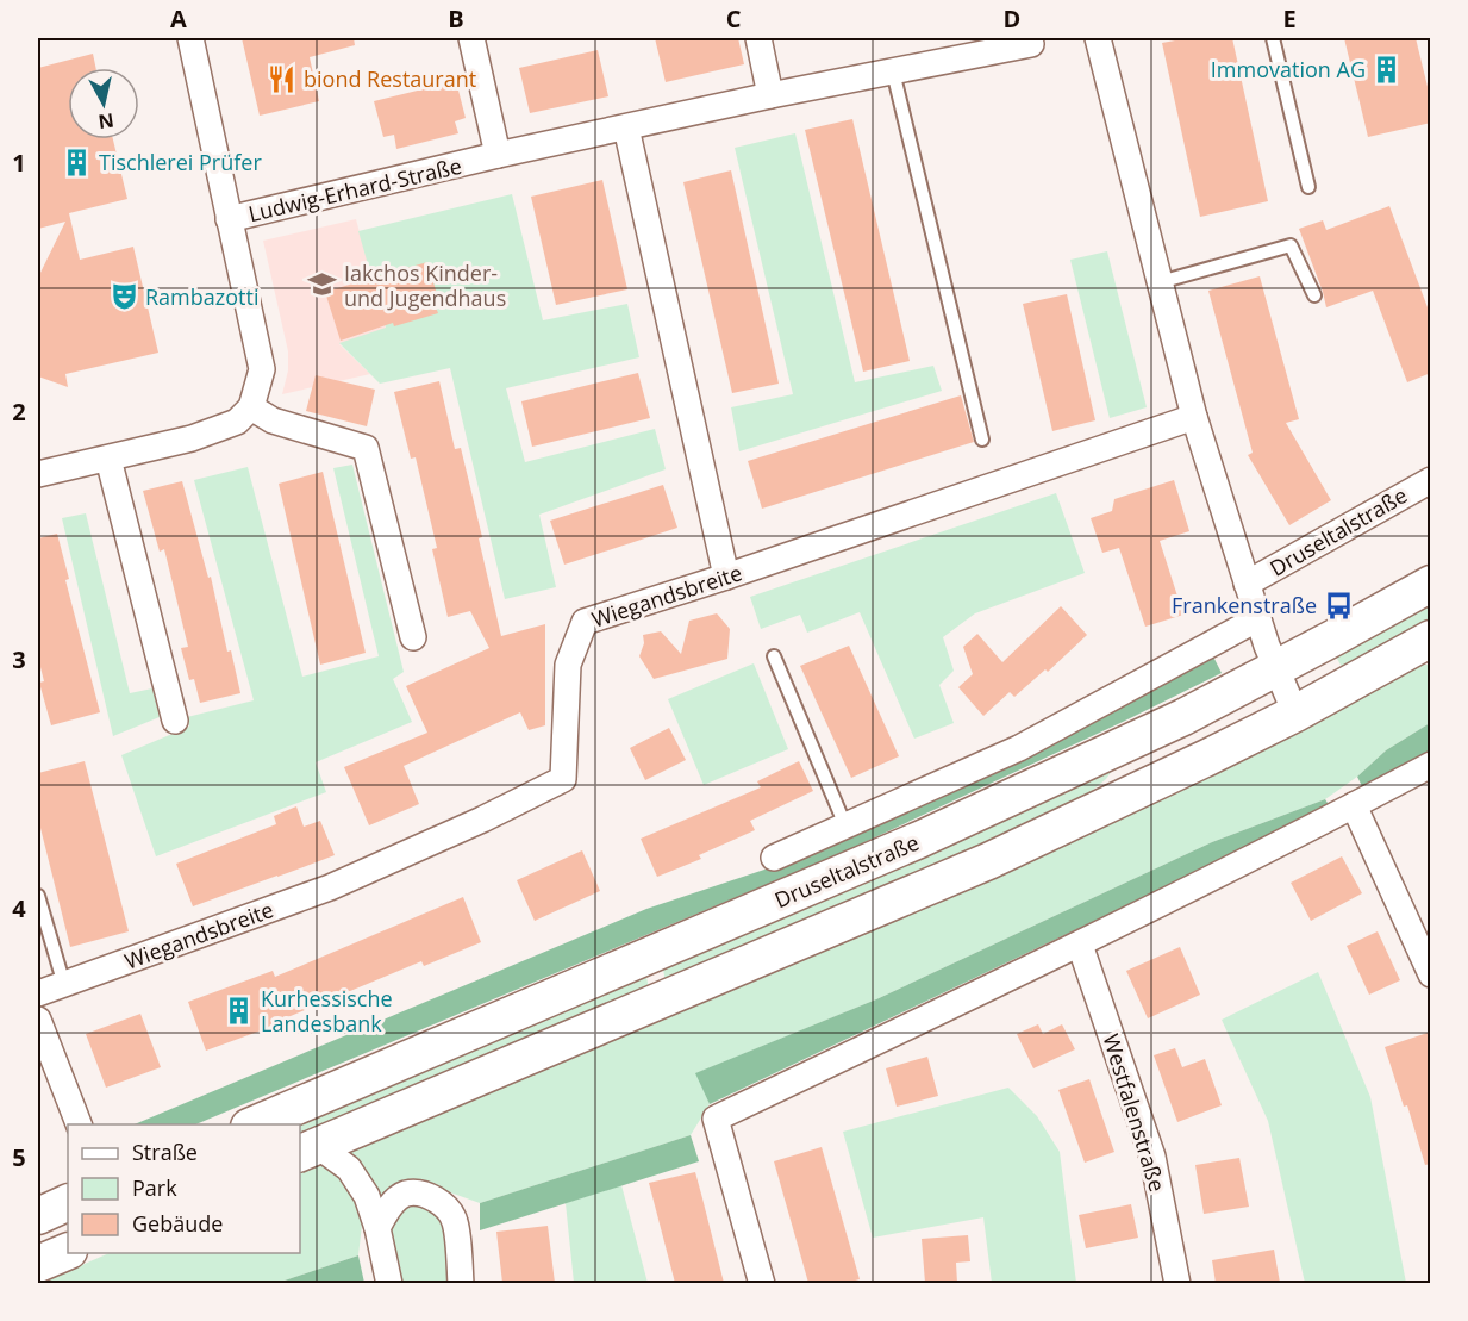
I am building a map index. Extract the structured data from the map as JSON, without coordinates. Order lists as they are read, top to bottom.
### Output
{
  "streets": {
    "main road": ["Druseltalstraße"],
    "street": ["Ludwig-Erhard-Straße", "Wiegandsbreite", "Westfalenstraße"]
  },
  "places": {
    "building": ["Immovation AG", "Tischlerei Prüfer", "Kurhessische Landesbank"],
    "restaurant": ["biond Restaurant"],
    "school or university": ["Iakchos Kinder- und Jugendhaus"],
    "theatre": ["Rambazotti"],
    "bus stop": ["Frankenstraße"]
  },
  "legend": ["Straße", "Park", "Gebäude"],
  "north": "bottom",
  "grid": {
    "columns": [
      "A",
      "B",
      "C",
      "D",
      "E"
    ],
    "rows": [
      "1",
      "2",
      "3",
      "4",
      "5"
    ]
  }
}
